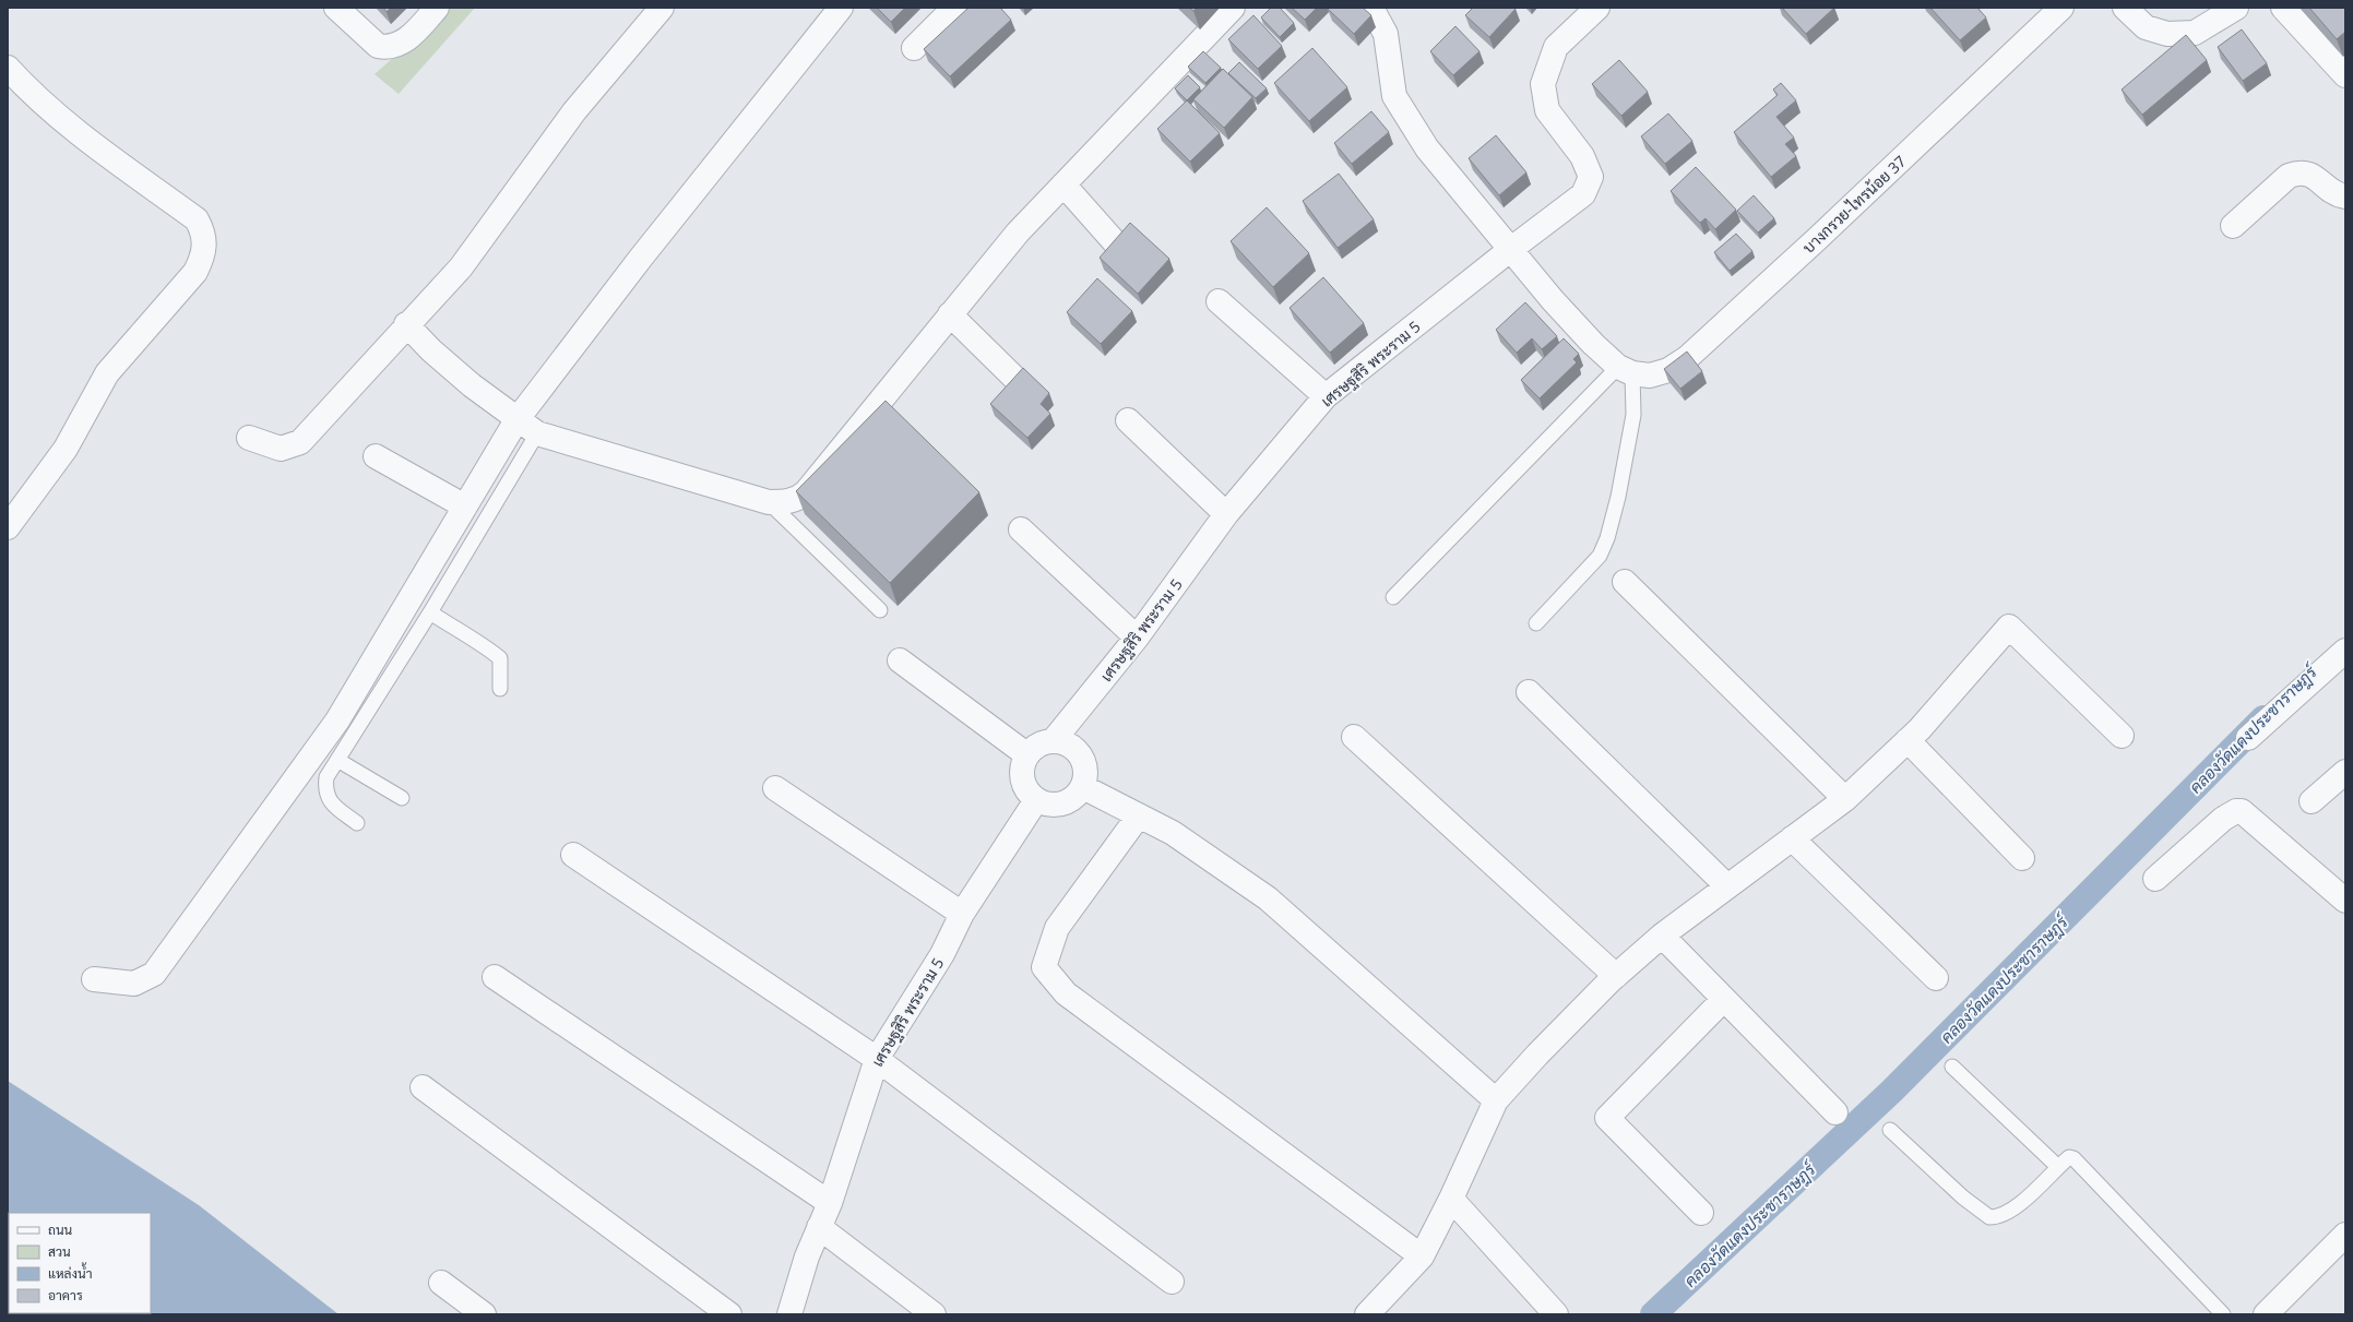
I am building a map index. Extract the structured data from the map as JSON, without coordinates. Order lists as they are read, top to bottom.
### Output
{
  "streets": {
    "street": ["บางกรวย-ไทรน้อย 37", "เศรษฐสิริ พระราม 5"]
  },
  "water": ["คลองวัดแดงประชาราษฎร์"],
  "legend": [
    "ถนน",
    "สวน",
    "แหล่งน้ำ",
    "อาคาร"
  ]
}
